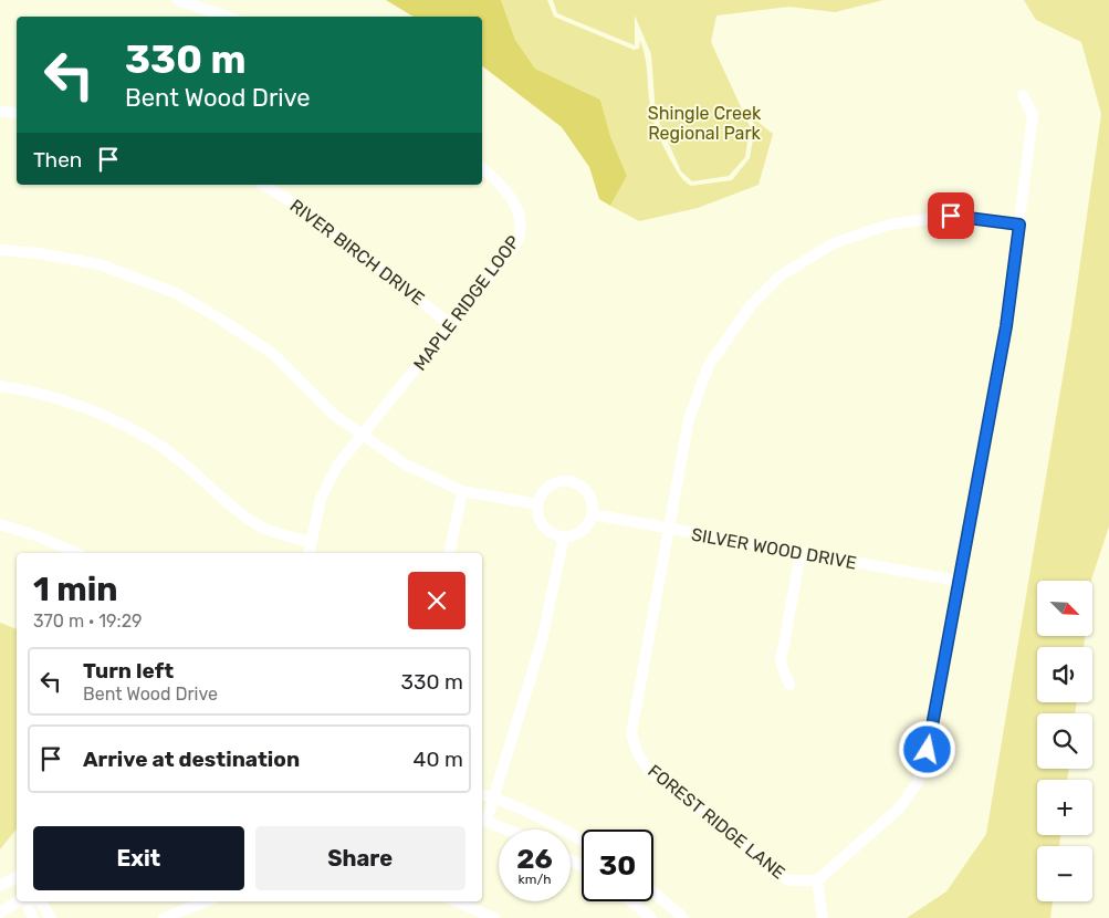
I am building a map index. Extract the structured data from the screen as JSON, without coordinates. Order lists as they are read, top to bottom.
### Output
{
  "streets": {
    "street": [
      "RIVER BIRCH DRIVE",
      "MAPLE RIDGE LOOP",
      "SILVER WOOD DRIVE",
      "FOREST RIDGE LANE"
    ]
  },
  "crossings": [
    ["RIVER BIRCH DRIVE", "MAPLE RIDGE LOOP"],
    ["SILVER WOOD DRIVE", "FOREST RIDGE LANE"]
  ],
  "parks": ["Shingle Creek Regional Park"],
  "north": "bottom right",
  "page": {
    "turn": ["330 m", "Bent Wood Drive"],
    "then": "Then",
    "heading": ["1 min", "370 m · 19:29"],
    "map_buttons": ["+", "−"],
    "list": [
      {
        "name": "Turn left",
        "note": "Bent Wood Drive",
        "value": "330 m"
      },
      {
        "name": "Arrive at destination",
        "value": "40 m"
      }
    ],
    "buttons": ["Exit", "Share"],
    "speed": "26 km/h",
    "limit": "30"
  }
}
